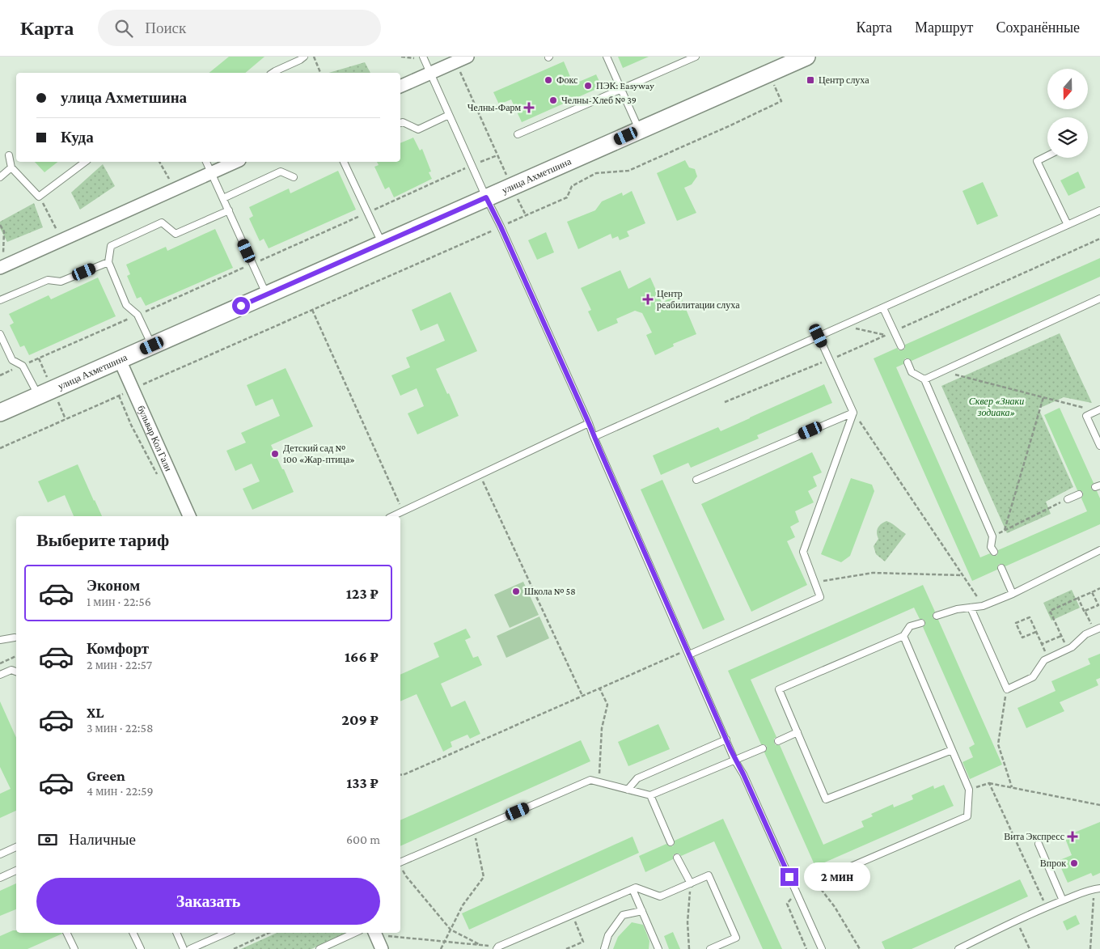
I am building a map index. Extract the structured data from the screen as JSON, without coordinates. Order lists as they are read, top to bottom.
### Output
{
  "streets": {
    "street": ["улица Ахметшина", "бульвар Кол Гали"]
  },
  "crossings": [
    ["улица Ахметшина", "бульвар Кол Гали"]
  ],
  "parks": ["Сквер «Знаки зодиака»"],
  "places": {
    "other": [
      "Фокс",
      "ПЭК: Easyway",
      "Челны-Хлеб № 39",
      "Детский сад № 100 «Жар-птица»",
      "Школа № 58",
      "Впрок"
    ],
    "transit": ["Центр слуха"],
    "health": ["Челны-Фарм", "Центр реабилитации слуха", "Вита Экспресс"]
  },
  "north": "bottom",
  "page": {
    "header": "Карта",
    "search": "Поиск",
    "nav": ["Карта", "Маршрут", "Сохранённые"],
    "banner": ["улица Ахметшина", "Куда"],
    "heading": "Выберите тариф",
    "list": [
      {
        "name": "Эконом",
        "note": "1 мин · 22:56",
        "value": "123 ₽"
      },
      {
        "name": "Комфорт",
        "note": "2 мин · 22:57",
        "value": "166 ₽"
      },
      {
        "name": "XL",
        "note": "3 мин · 22:58",
        "value": "209 ₽"
      },
      {
        "name": "Green",
        "note": "4 мин · 22:59",
        "value": "133 ₽"
      }
    ],
    "pay": ["Наличные", "600 m"],
    "bubble": "2 мин",
    "buttons": "Заказать"
  }
}
